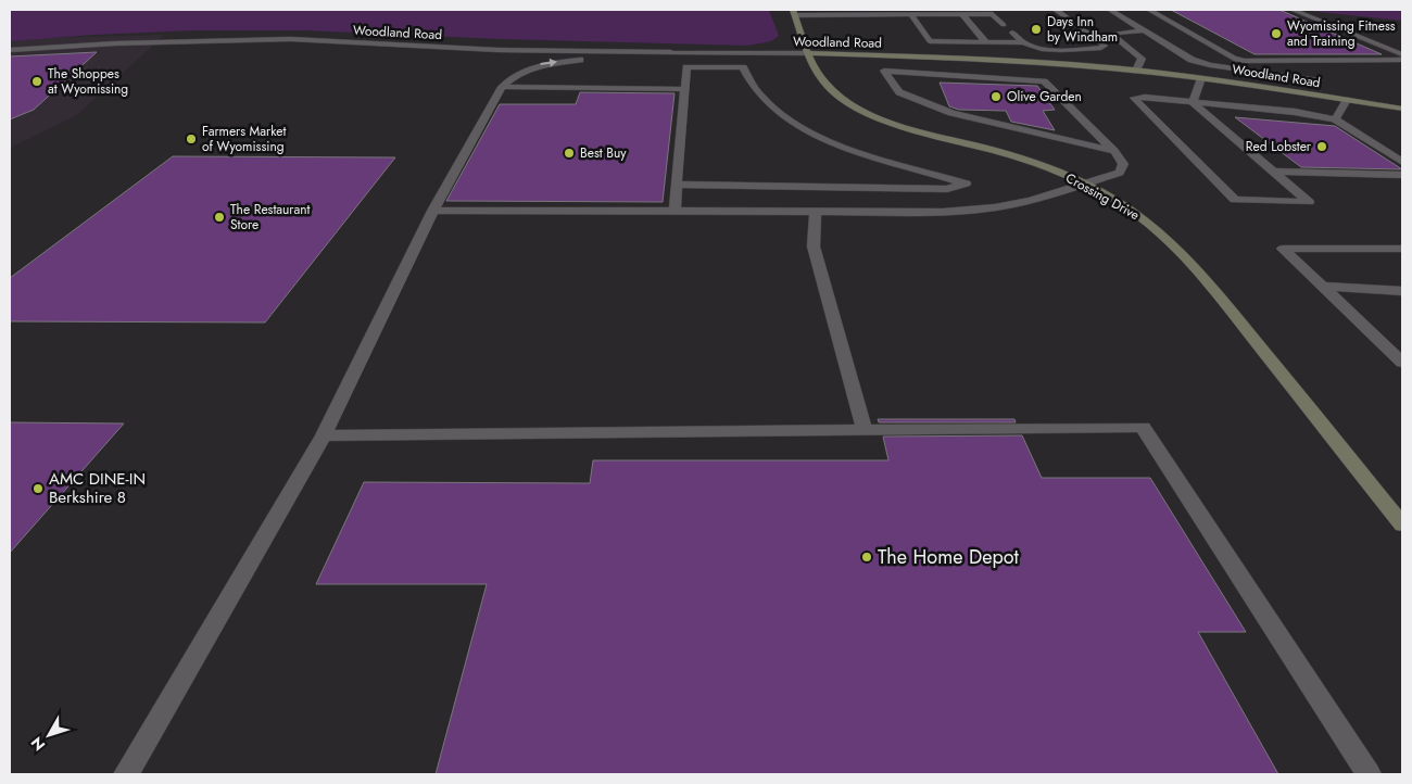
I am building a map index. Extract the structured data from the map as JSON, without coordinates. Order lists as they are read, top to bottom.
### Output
{
  "streets": {
    "street": ["Woodland Road", "Crossing Drive"]
  },
  "crossings": [
    ["Woodland Road", "Crossing Drive"]
  ],
  "places": [
    "Days Inn by Windham",
    "Wyomissing Fitness and Training",
    "The Shoppes at Wyomissing",
    "Olive Garden",
    "Farmers Market of Wyomissing",
    "Red Lobster",
    "Best Buy",
    "The Restaurant Store",
    "AMC DINE-IN Berkshire 8",
    "The Home Depot"
  ],
  "north": "bottom left"
}
